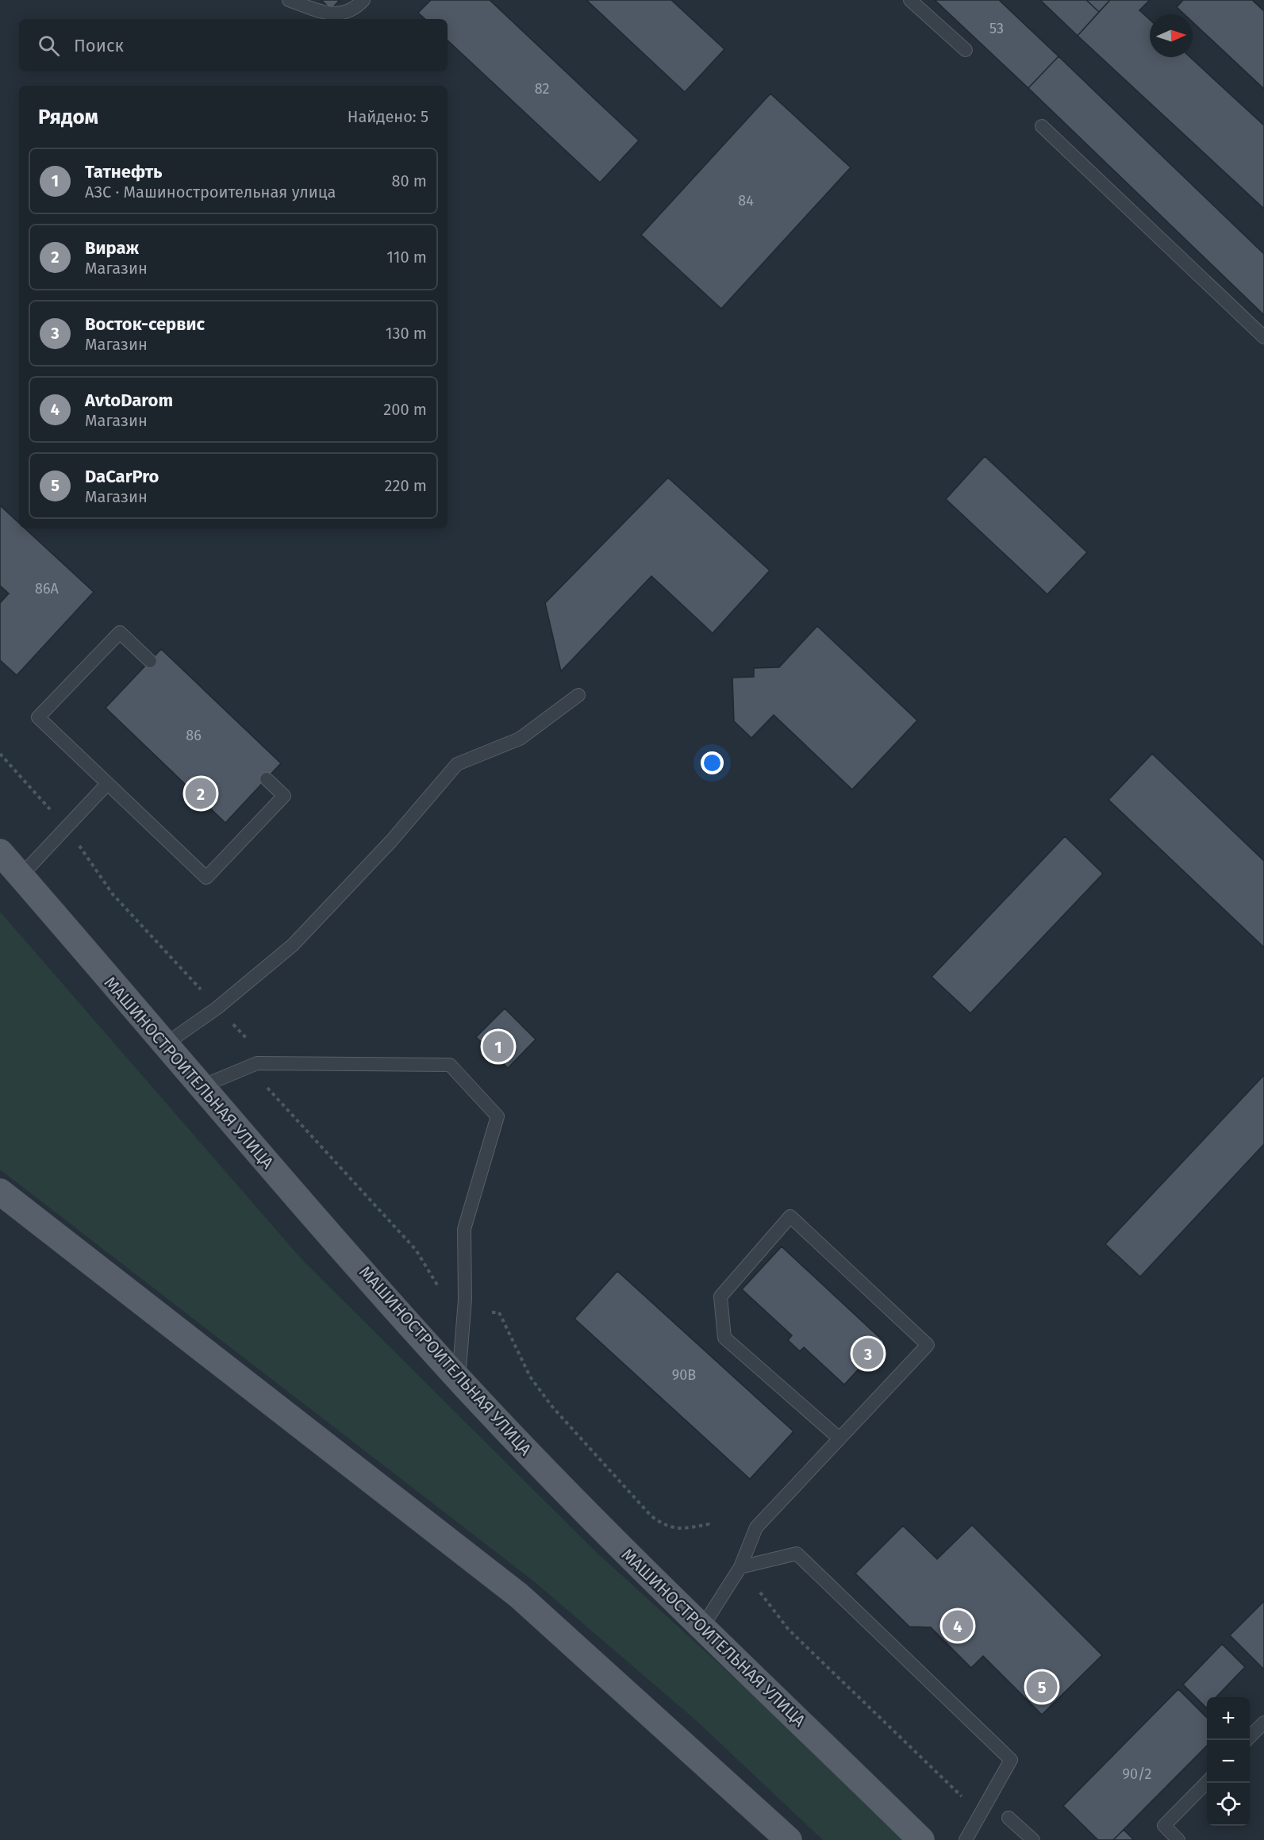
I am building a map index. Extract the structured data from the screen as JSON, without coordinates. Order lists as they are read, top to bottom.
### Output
{
  "streets": {
    "main road": ["МАШИНОСТРОИТЕЛЬНАЯ УЛИЦА"]
  },
  "house_numbers": [
    "53",
    "82",
    "84",
    "86А",
    "86",
    "90В",
    "90/2"
  ],
  "north": "right",
  "page": {
    "search": "Поиск",
    "heading": ["Рядом", "Найдено: 5"],
    "list": [
      {
        "mark": "1",
        "name": "Татнефть",
        "note": "АЗС · Машиностроительная улица",
        "value": "80 m"
      },
      {
        "mark": "2",
        "name": "Вираж",
        "note": "Магазин",
        "value": "110 m"
      },
      {
        "mark": "3",
        "name": "Восток-сервис",
        "note": "Магазин",
        "value": "130 m"
      },
      {
        "mark": "4",
        "name": "AvtoDarom",
        "note": "Магазин",
        "value": "200 m"
      },
      {
        "mark": "5",
        "name": "DaCarPro",
        "note": "Магазин",
        "value": "220 m"
      }
    ],
    "pins": [
      "2",
      "1",
      "3",
      "4",
      "5"
    ],
    "map_buttons": ["+", "−"]
  }
}
